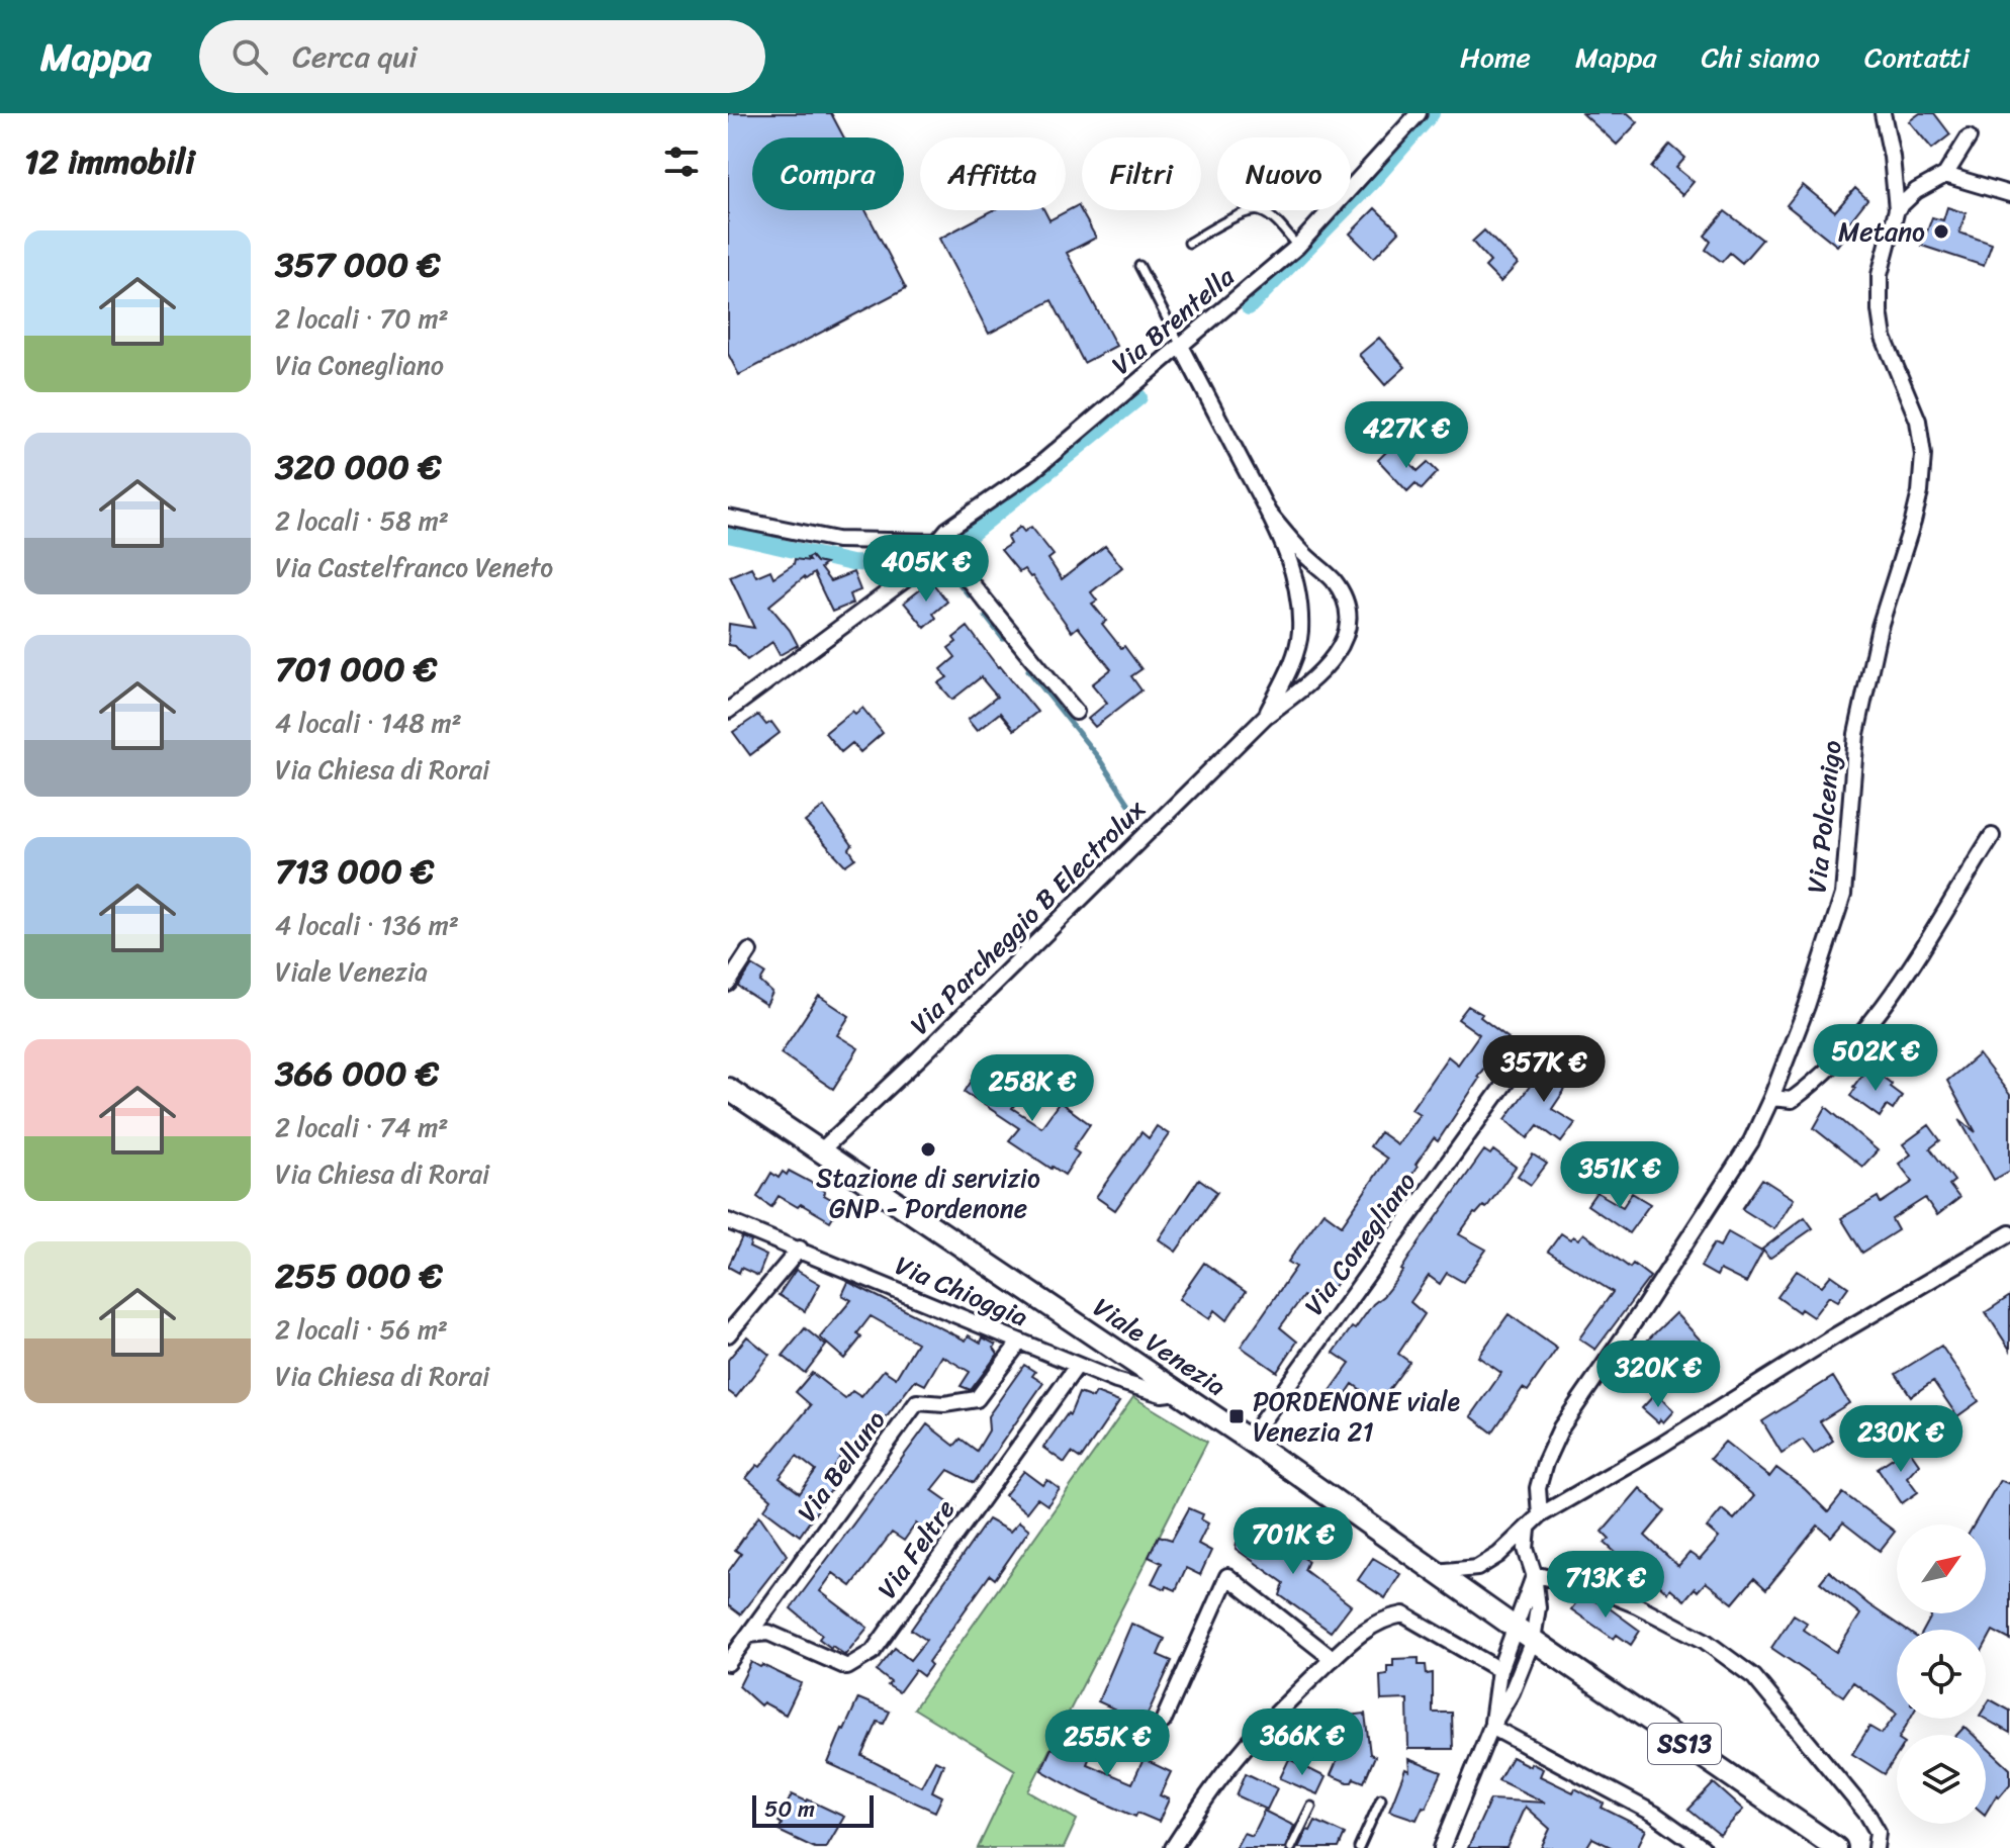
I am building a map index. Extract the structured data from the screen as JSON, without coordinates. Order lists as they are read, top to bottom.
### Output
{
  "streets": {
    "main road": ["Viale Venezia", "SS13"],
    "street": [
      "Via Brentella",
      "Via Polcenigo",
      "Via Parcheggio B Electrolux",
      "Via Conegliano",
      "Via Chioggia",
      "Via Belluno",
      "Via Feltre"
    ]
  },
  "crossings": [
    ["Via Brentella", "Via Parcheggio B Electrolux"],
    ["Via Parcheggio B Electrolux", "Viale Venezia"],
    ["Via Conegliano", "Viale Venezia"],
    ["Via Chioggia", "Viale Venezia"],
    ["Via Chioggia", "Via Belluno"],
    ["Via Chioggia", "Via Feltre"],
    ["Via Belluno", "Via Feltre"]
  ],
  "places": {
    "other": ["Metano", "Stazione di servizio GNP - Pordenone"],
    "transit": ["PORDENONE viale Venezia 21"]
  },
  "scale_bar": "50 m",
  "north": "top right",
  "page": {
    "header": "Mappa",
    "search": "Cerca qui",
    "nav": [
      "Home",
      "Mappa",
      "Chi siamo",
      "Contatti"
    ],
    "heading": "12 immobili",
    "chip": [
      "Compra",
      "Affitta",
      "Filtri",
      "Nuovo"
    ],
    "list": [
      {
        "name": "357 000 €",
        "note": "2 locali · 70 m² · Via Conegliano"
      },
      {
        "name": "320 000 €",
        "note": "2 locali · 58 m² · Via Castelfranco Veneto"
      },
      {
        "name": "701 000 €",
        "note": "4 locali · 148 m² · Via Chiesa di Rorai"
      },
      {
        "name": "713 000 €",
        "note": "4 locali · 136 m² · Viale Venezia"
      },
      {
        "name": "366 000 €",
        "note": "2 locali · 74 m² · Via Chiesa di Rorai"
      },
      {
        "name": "255 000 €",
        "note": "2 locali · 56 m² · Via Chiesa di Rorai"
      }
    ],
    "price": [
      "427K €",
      "405K €",
      "502K €",
      "357K €",
      "258K €",
      "351K €",
      "320K €",
      "230K €",
      "701K €",
      "713K €",
      "366K €",
      "255K €"
    ],
    "scale": "50 m"
  }
}
